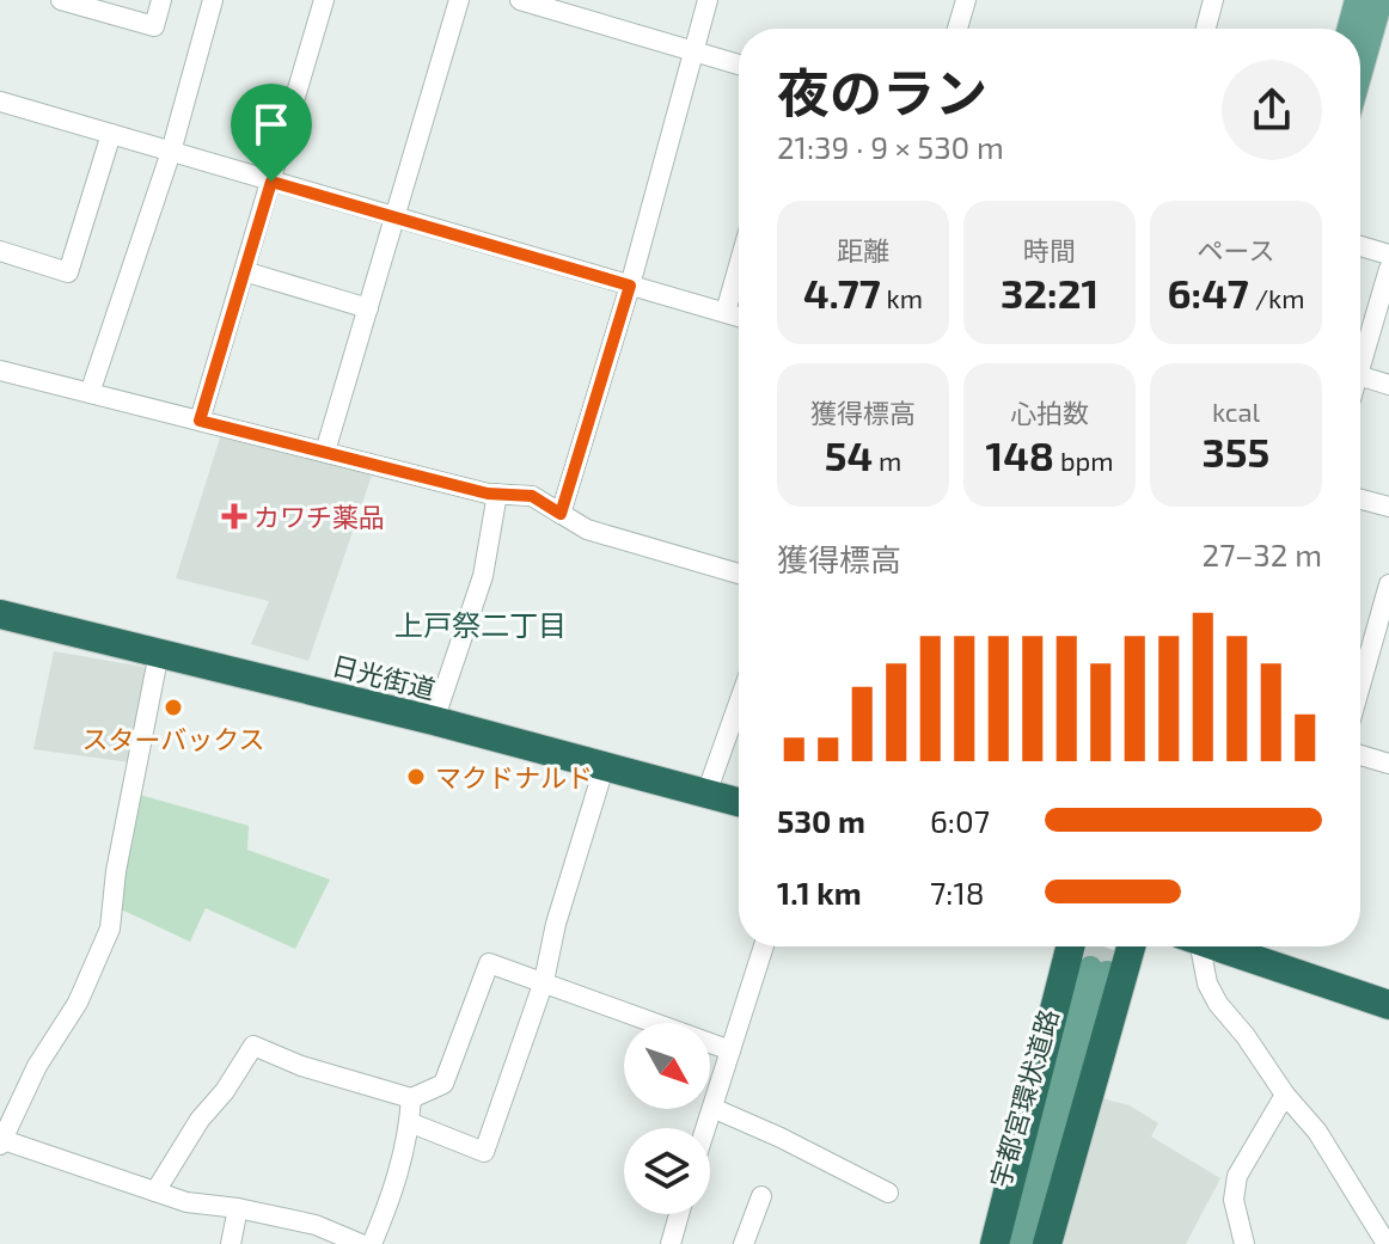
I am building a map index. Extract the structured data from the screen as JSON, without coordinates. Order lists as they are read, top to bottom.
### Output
{
  "streets": {
    "highway": ["日光街道"],
    "main road": ["宇都宮環状道路"]
  },
  "districts": ["上戸祭二丁目"],
  "places": {
    "health": ["カワチ薬品"],
    "other": ["スターバックス", "マクドナルド"]
  },
  "north": "bottom right",
  "page": {
    "heading": ["夜のラン", "21:39 · 9 × 530 m"],
    "stats": [
      ["距離", "4.77 km"],
      ["時間", "32:21"],
      ["ペース", "6:47 /km"],
      ["獲得標高", "54 m"],
      ["心拍数", "148 bpm"],
      ["kcal", "355"]
    ],
    "chart": ["獲得標高", "27–32 m"],
    "list": [
      {
        "name": "530 m",
        "note": "6:07"
      },
      {
        "name": "1.1 km",
        "note": "7:18"
      }
    ]
  }
}
